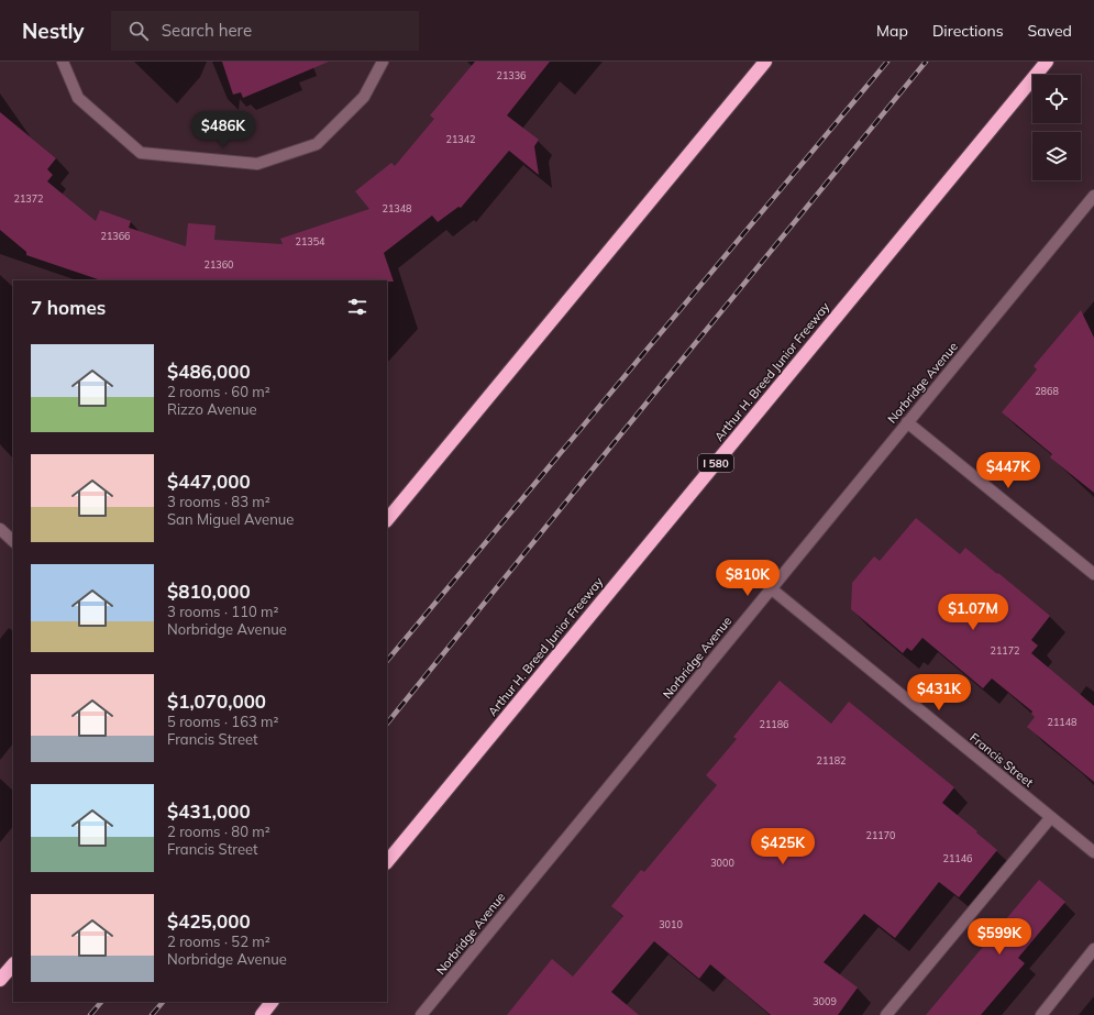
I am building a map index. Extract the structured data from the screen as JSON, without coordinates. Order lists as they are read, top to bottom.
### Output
{
  "streets": {
    "highway": ["Arthur H. Breed Junior Freeway", "I 580"],
    "street": ["Norbridge Avenue", "Francis Street"]
  },
  "crossings": [
    ["Norbridge Avenue", "Francis Street"]
  ],
  "house_numbers": [
    "21336",
    "21342",
    "21372",
    "21348",
    "21366",
    "21354",
    "21360",
    "2868",
    "21172",
    "21148",
    "21186",
    "21182",
    "21170",
    "21146",
    "3000",
    "3010",
    "3009"
  ],
  "page": {
    "header": "Nestly",
    "search": "Search here",
    "nav": ["Map", "Directions", "Saved"],
    "price": [
      "$486K",
      "$447K",
      "$810K",
      "$1.07M",
      "$431K",
      "$425K",
      "$599K"
    ],
    "heading": "7 homes",
    "list": [
      {
        "name": "$486,000",
        "note": "2 rooms · 60 m² · Rizzo Avenue"
      },
      {
        "name": "$447,000",
        "note": "3 rooms · 83 m² · San Miguel Avenue"
      },
      {
        "name": "$810,000",
        "note": "3 rooms · 110 m² · Norbridge Avenue"
      },
      {
        "name": "$1,070,000",
        "note": "5 rooms · 163 m² · Francis Street"
      },
      {
        "name": "$431,000",
        "note": "2 rooms · 80 m² · Francis Street"
      },
      {
        "name": "$425,000",
        "note": "2 rooms · 52 m² · Norbridge Avenue"
      }
    ]
  }
}
